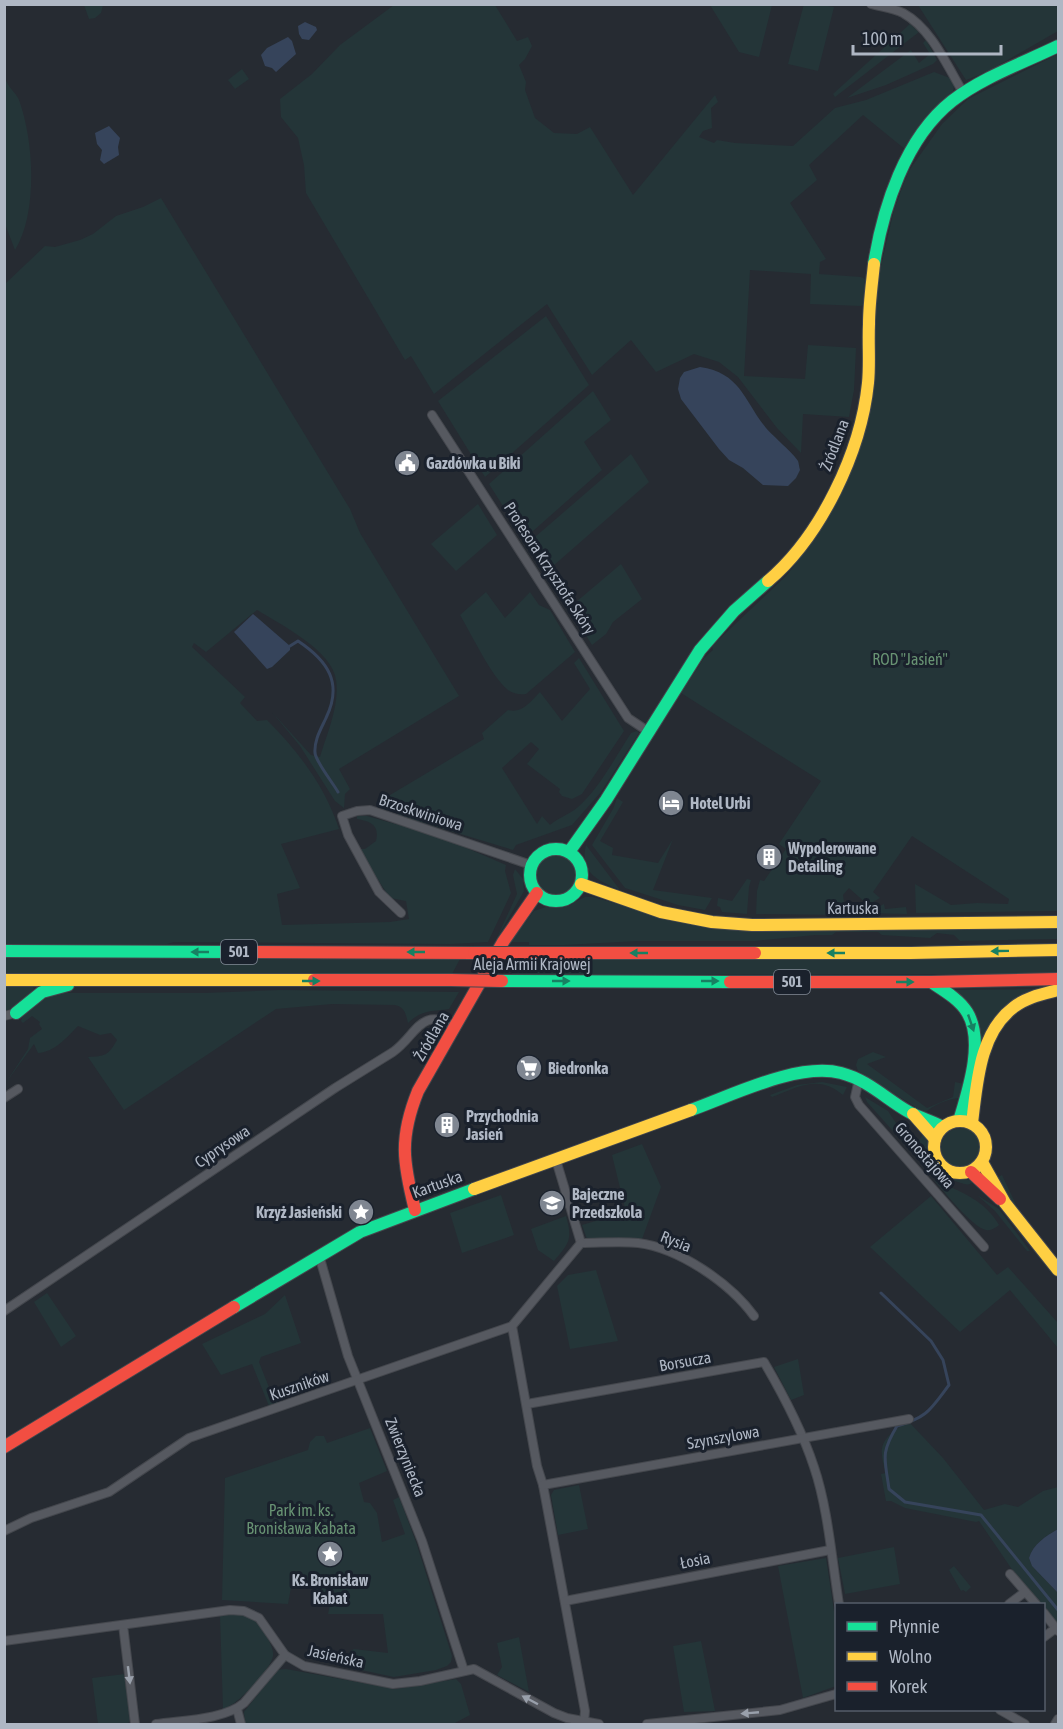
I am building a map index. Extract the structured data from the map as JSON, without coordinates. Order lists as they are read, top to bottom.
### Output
{
  "streets": {
    "street": [
      "Źródlana",
      "Profesora Krzysztofa Skóry",
      "Brzoskwiniowa",
      "Kartuska",
      "501",
      "Aleja Armii Krajowej",
      "Cyprysowa",
      "Gronostajowa",
      "Rysia",
      "Borsucza",
      "Kuszników",
      "Szynszylowa",
      "Zwierzyniecka",
      "Łosia",
      "Jasieńska"
    ]
  },
  "crossings": [
    ["Źródlana", "Profesora Krzysztofa Skóry"],
    ["Źródlana", "Brzoskwiniowa"],
    ["Źródlana", "Kartuska"],
    ["Źródlana", "Cyprysowa"],
    ["Brzoskwiniowa", "Kartuska"],
    ["Kartuska", "Gronostajowa"],
    ["Kartuska", "Zwierzyniecka"],
    ["Borsucza", "Szynszylowa"],
    ["Kuszników", "Zwierzyniecka"],
    ["Zwierzyniecka", "Jasieńska"]
  ],
  "parks": ["ROD \"Jasień\"", "Park im. ks. Bronisława Kabata"],
  "places": {
    "public building": ["Gazdówka u Biki"],
    "hotel": ["Hotel Urbi"],
    "building": ["Wypolerowane Detailing", "Przychodnia Jasień"],
    "supermarket": ["Biedronka"],
    "school or university": ["Bajeczne Przedszkola"],
    "place": ["Krzyż Jasieński", "Ks. Bronisław Kabat"]
  },
  "legend": ["Płynnie", "Wolno", "Korek"],
  "scale_bar": "100 m"
}
